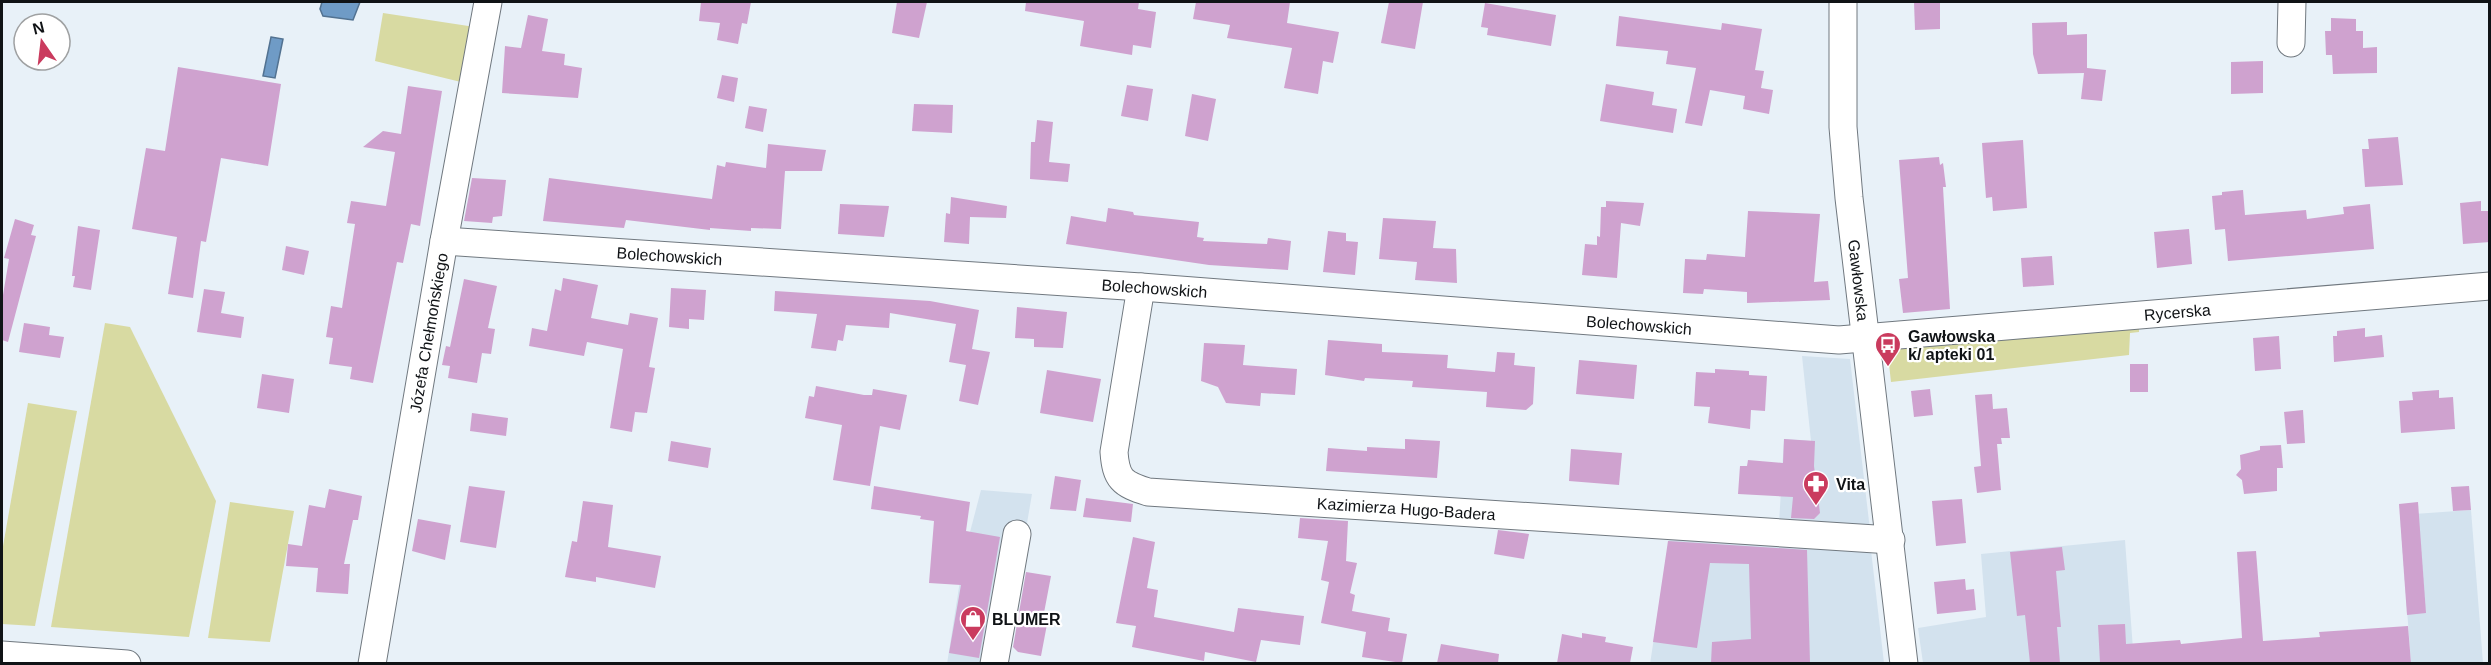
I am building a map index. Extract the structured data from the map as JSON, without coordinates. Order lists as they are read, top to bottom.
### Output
{
  "streets": {
    "street": [
      "Bolechowskich",
      "Gawłowska",
      "Rycerska",
      "Józefa Chełmońskiego",
      "Kazimierza Hugo-Badera"
    ]
  },
  "crossings": [
    ["Bolechowskich", "Gawłowska"],
    ["Bolechowskich", "Rycerska"],
    ["Bolechowskich", "Józefa Chełmońskiego"],
    ["Bolechowskich", "Kazimierza Hugo-Badera"],
    ["Gawłowska", "Rycerska"],
    ["Gawłowska", "Kazimierza Hugo-Badera"]
  ],
  "places": {
    "bus stop": ["Gawłowska k/ apteki 01"],
    "pharmacy": ["Vita"],
    "shop": ["BLUMER"]
  },
  "north": "top"
}
